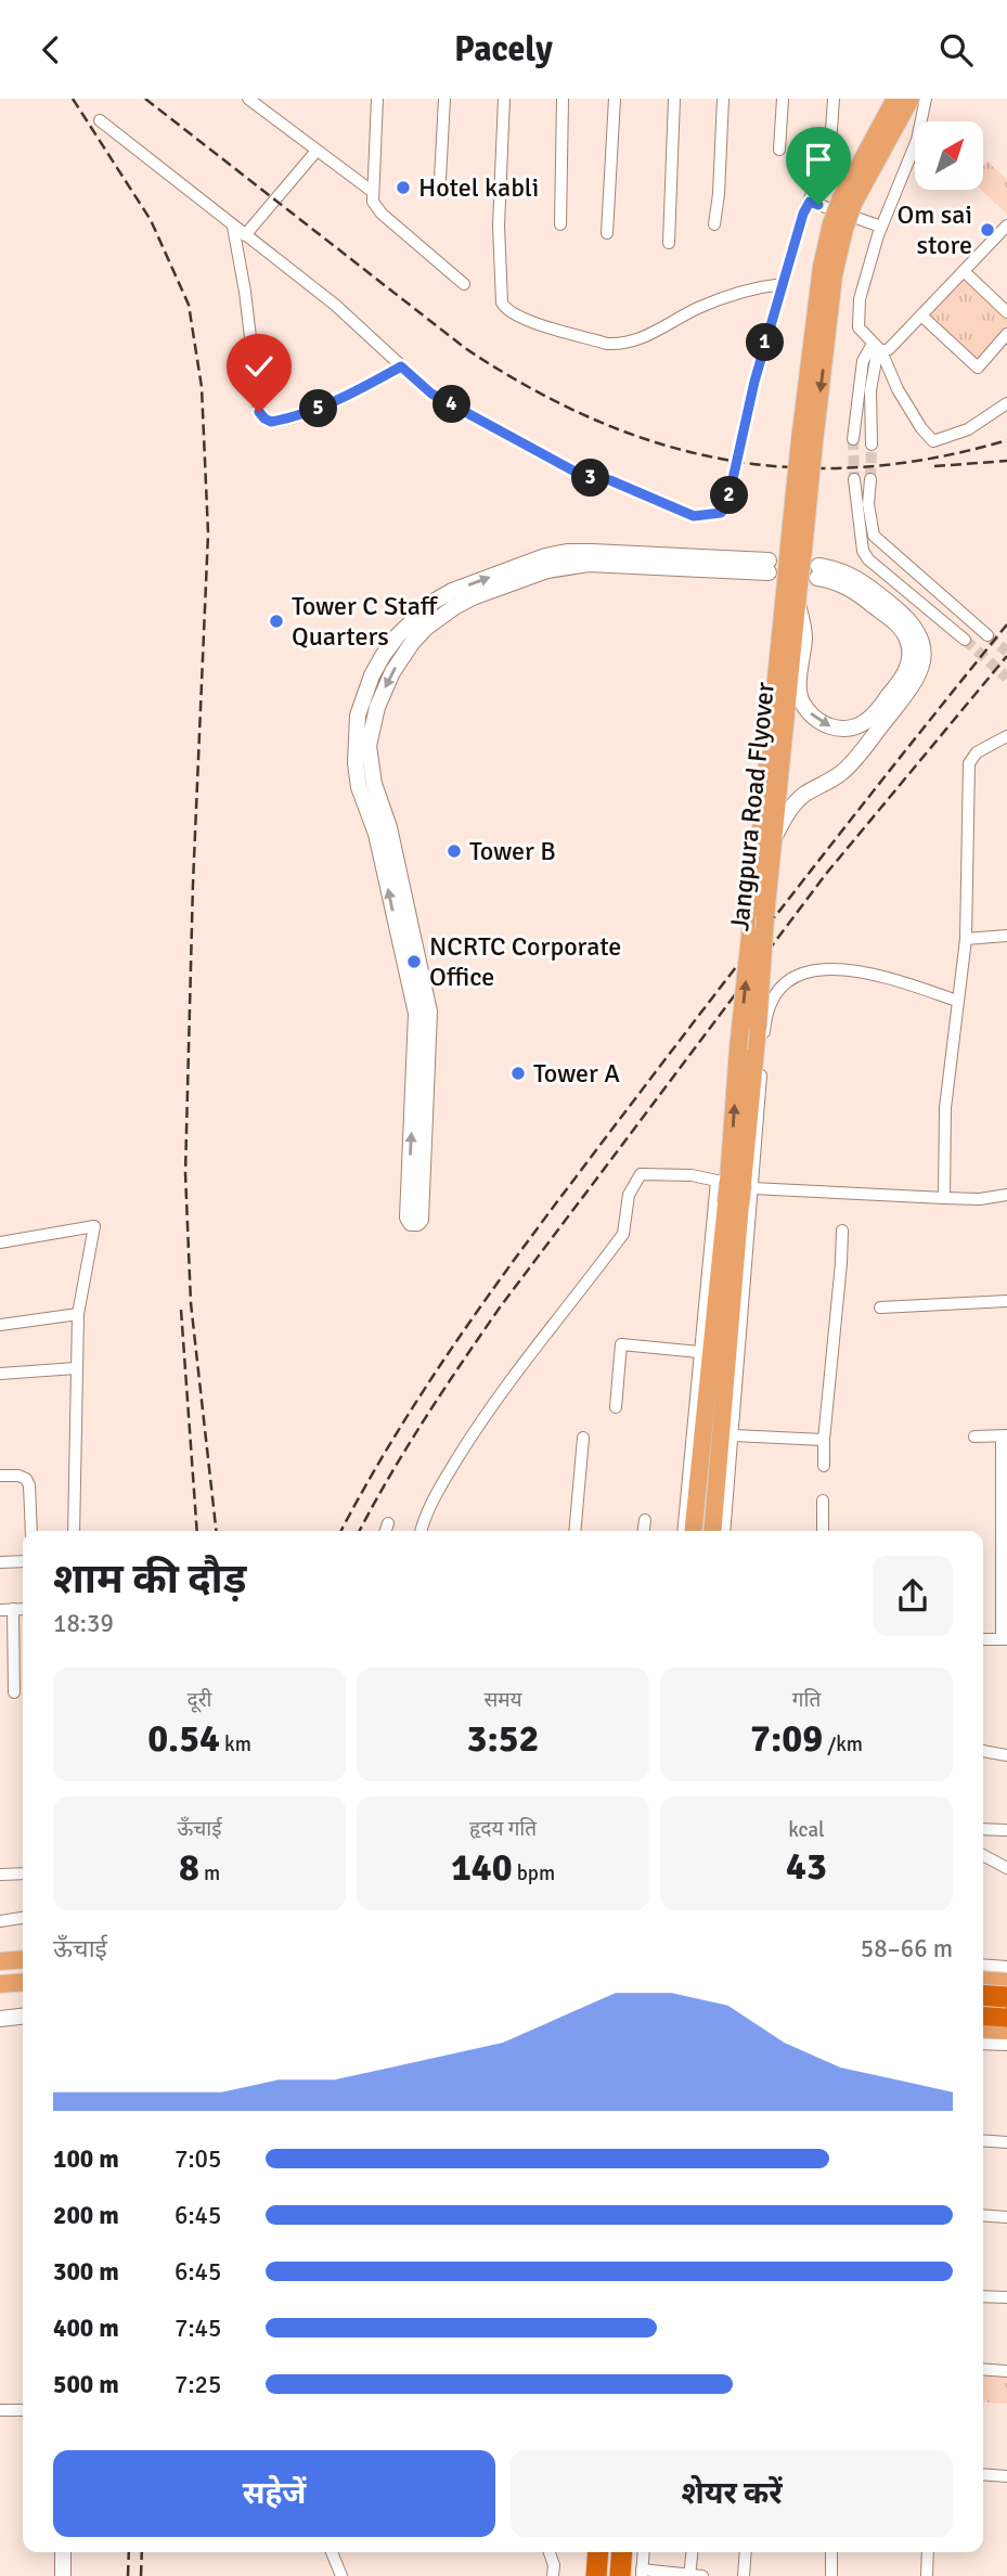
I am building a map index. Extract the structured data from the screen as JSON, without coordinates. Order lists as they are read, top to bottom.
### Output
{
  "streets": {
    "main road": ["Jangpura Road Flyover"]
  },
  "places": [
    "Hotel kabli",
    "Om sai store",
    "Tower C Staff Quarters",
    "Tower B",
    "NCRTC Corporate Office",
    "Tower A"
  ],
  "north": "top right",
  "page": {
    "header": "Pacely",
    "pins": [
      "1",
      "4",
      "5",
      "3",
      "2"
    ],
    "heading": ["शाम की दौड़", "18:39"],
    "stats": [
      ["दूरी", "0.54 km"],
      ["समय", "3:52"],
      ["गति", "7:09 /km"],
      ["ऊँचाई", "8 m"],
      ["हृदय गति", "140 bpm"],
      ["kcal", "43"]
    ],
    "chart": ["ऊँचाई", "58–66 m"],
    "list": [
      {
        "name": "100 m",
        "note": "7:05"
      },
      {
        "name": "200 m",
        "note": "6:45"
      },
      {
        "name": "300 m",
        "note": "6:45"
      },
      {
        "name": "400 m",
        "note": "7:45"
      },
      {
        "name": "500 m",
        "note": "7:25"
      }
    ],
    "buttons": ["सहेजें", "शेयर करें"]
  }
}
